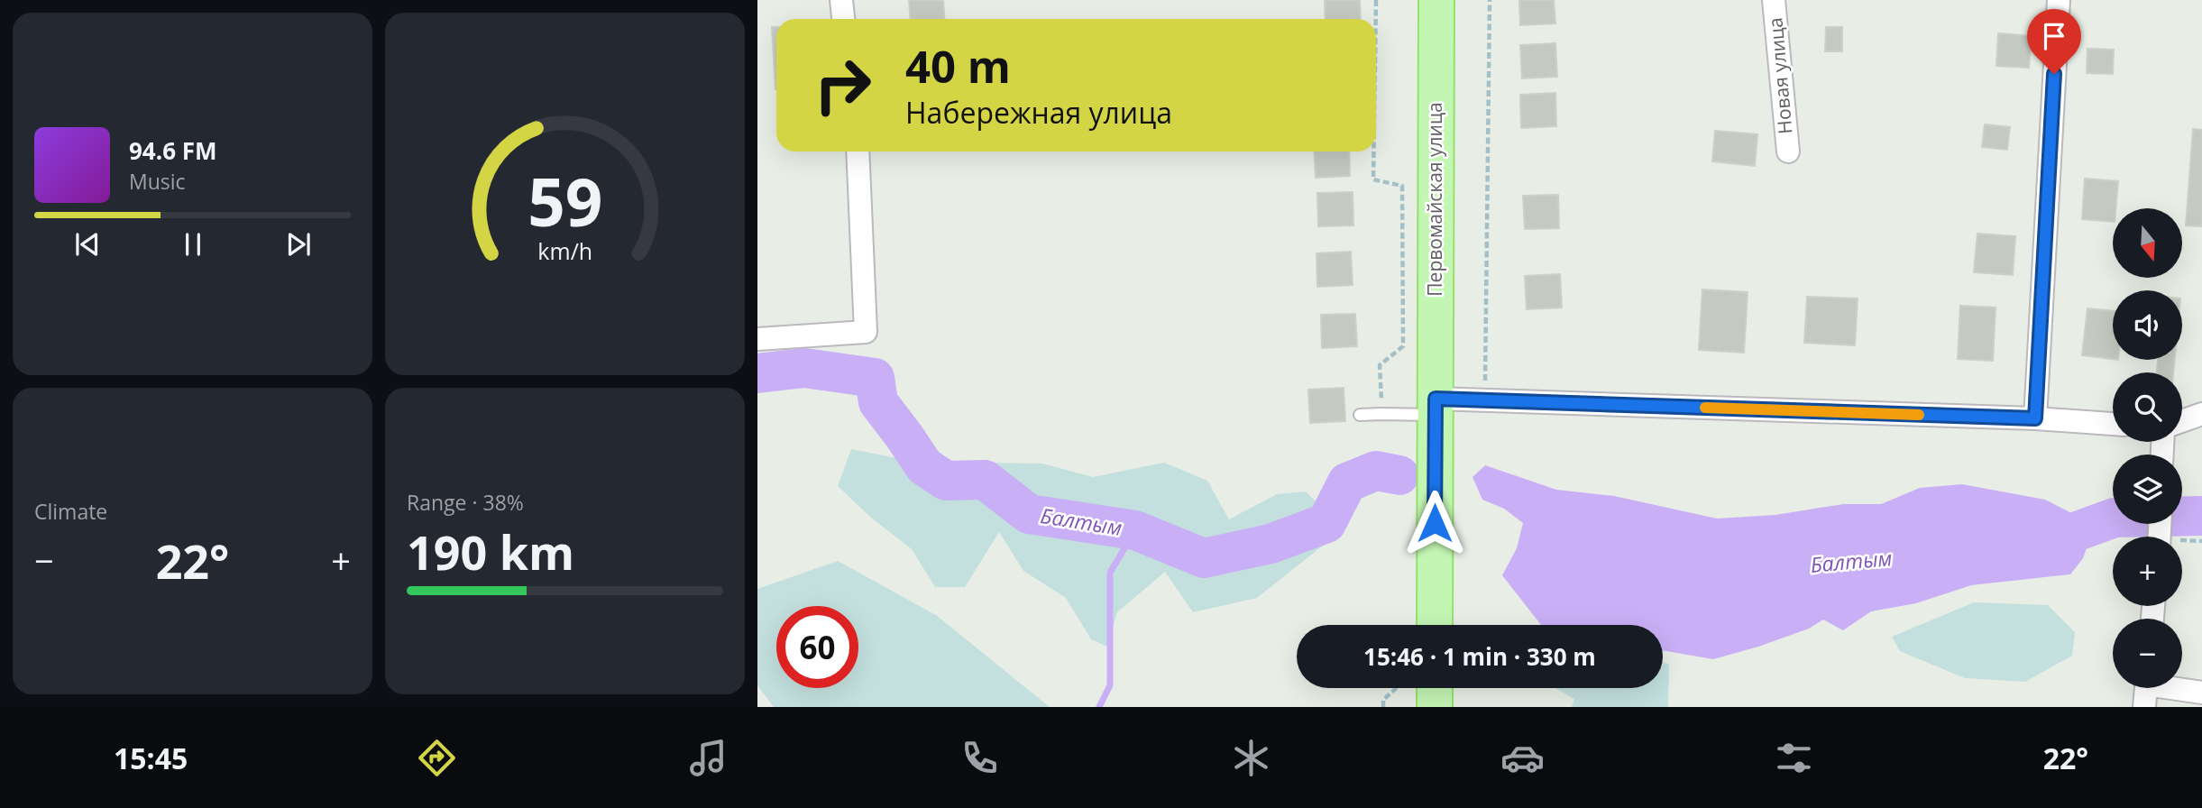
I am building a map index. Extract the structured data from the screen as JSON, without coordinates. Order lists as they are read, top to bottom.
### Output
{
  "streets": {
    "main road": ["Первомайская улица"],
    "street": ["Новая улица"]
  },
  "water": ["Балтым"],
  "north": "bottom",
  "page": {
    "turn": ["40 m", "Набережная улица"],
    "song": ["94.6 FM", "Music"],
    "map_buttons": ["+", "−"],
    "tile": [
      "Climate",
      ["Range · 38%", "190 km"]
    ],
    "heat": ["−", "22°", "+"],
    "limit": "60",
    "trip": "15:46 · 1 min · 330 m",
    "tabs": ["15:45", "22°"],
    "gauge": ["59", "km/h"]
  }
}
